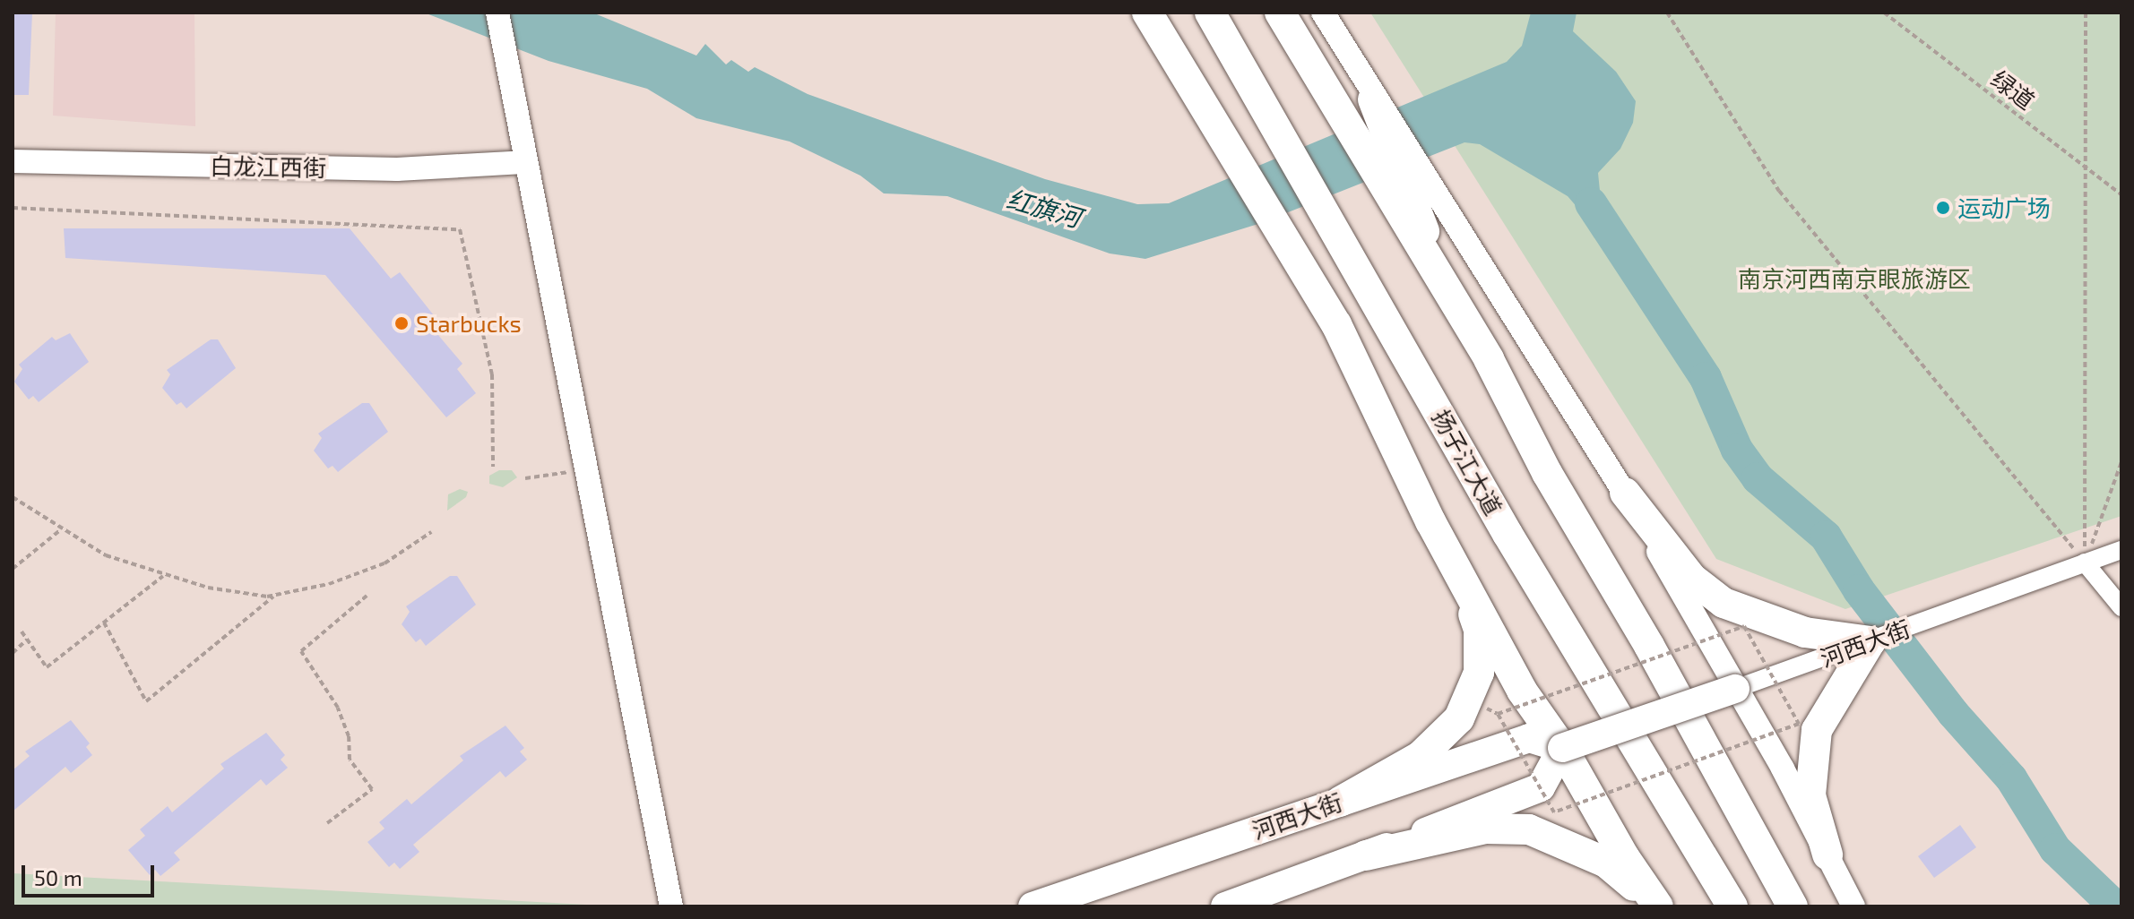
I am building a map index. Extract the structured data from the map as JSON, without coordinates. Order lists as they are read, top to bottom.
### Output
{
  "streets": {
    "highway": ["扬子江大道"],
    "main road": ["河西大街"],
    "street": ["白龙江西街"],
    "path": ["绿道"]
  },
  "water": ["红旗河"],
  "parks": ["南京河西南京眼旅游区"],
  "places": ["运动广场", "Starbucks"],
  "scale_bar": "50 m"
}
